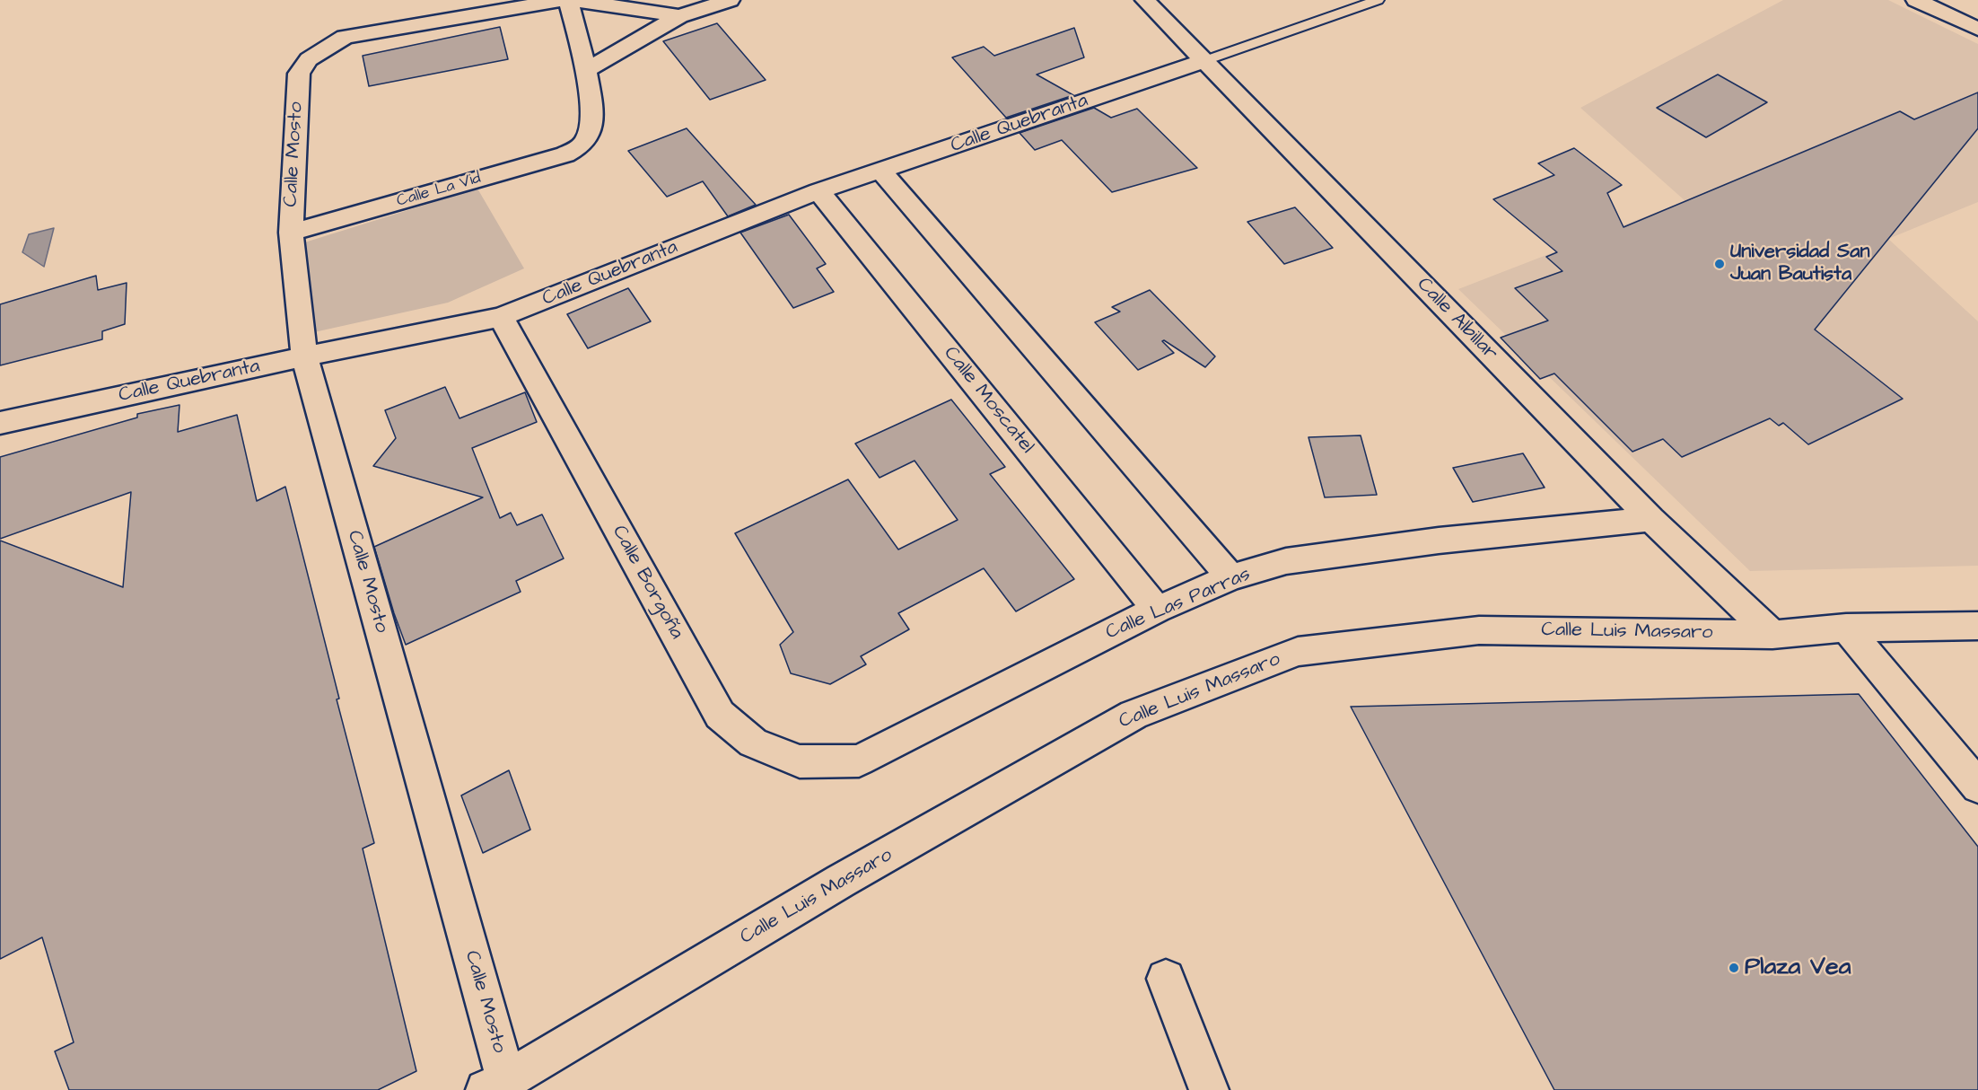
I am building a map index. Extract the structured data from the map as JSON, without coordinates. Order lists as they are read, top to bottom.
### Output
{
  "streets": {
    "street": [
      "Calle Quebranta",
      "Calle Mosto",
      "Calle La Vid",
      "Calle Albillar",
      "Calle Moscatel",
      "Calle Borgoña",
      "Calle Las Parras",
      "Calle Luis Massaro"
    ]
  },
  "crossings": [
    ["Calle Quebranta", "Calle Mosto"],
    ["Calle Quebranta", "Calle Albillar"],
    ["Calle Quebranta", "Calle Moscatel"],
    ["Calle Quebranta", "Calle Borgoña"],
    ["Calle Mosto", "Calle La Vid"],
    ["Calle Mosto", "Calle Luis Massaro"],
    ["Calle Albillar", "Calle Las Parras"],
    ["Calle Albillar", "Calle Luis Massaro"],
    ["Calle Moscatel", "Calle Las Parras"],
    ["Calle Borgoña", "Calle Las Parras"]
  ],
  "places": ["Universidad San Juan Bautista", "Plaza Vea"]
}
